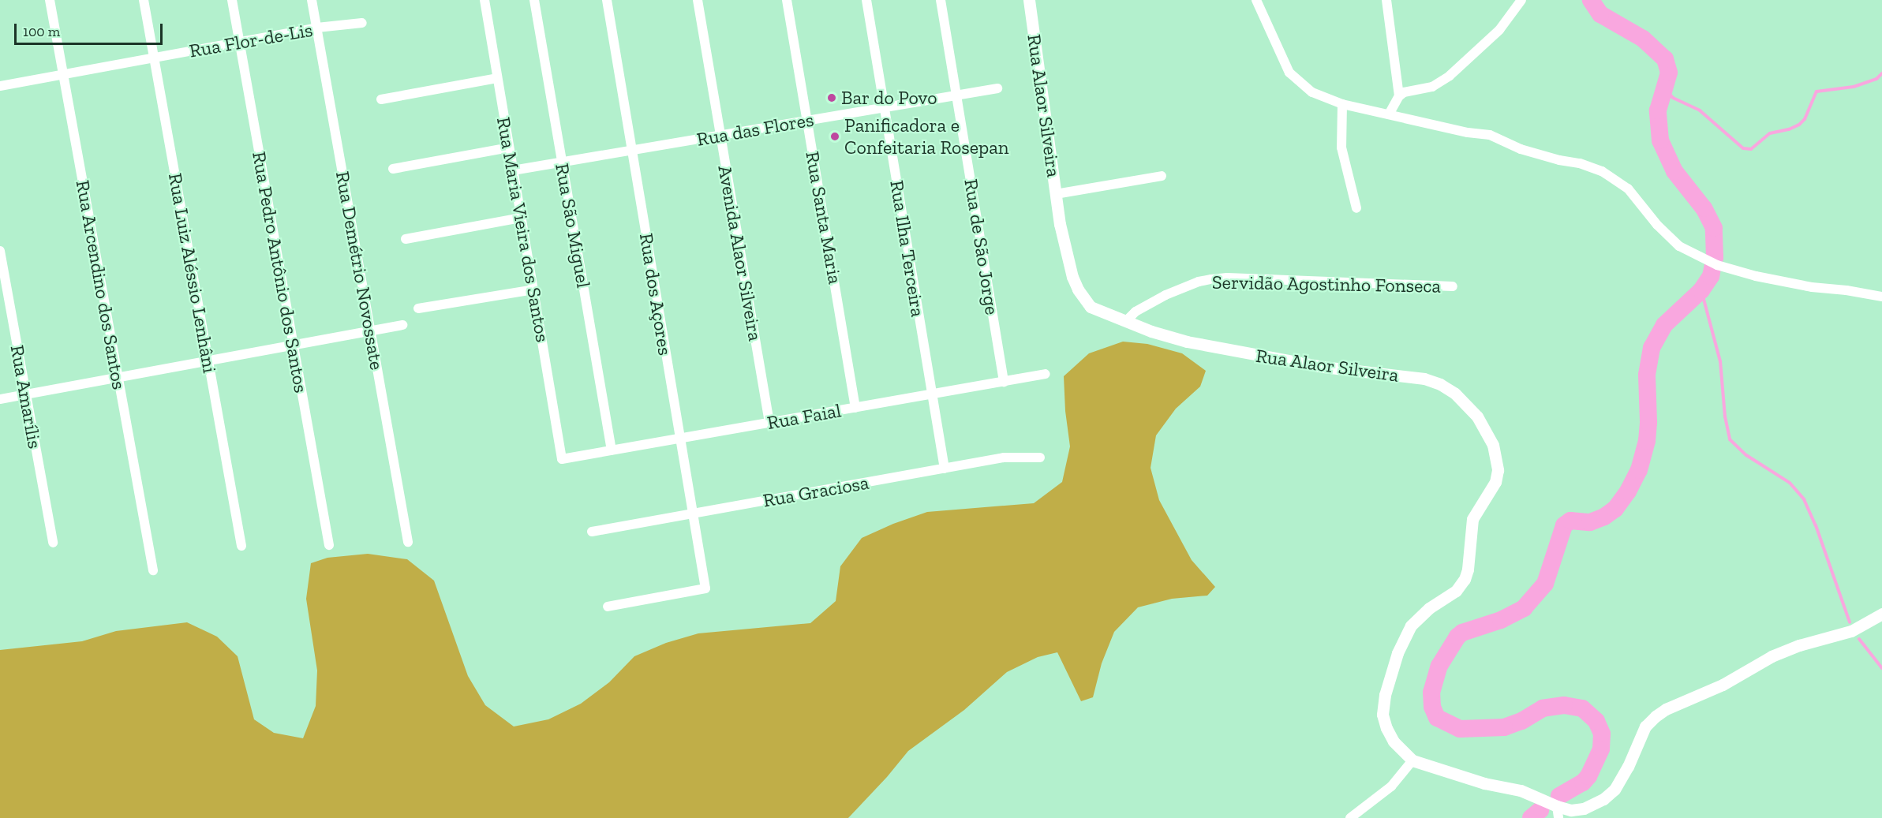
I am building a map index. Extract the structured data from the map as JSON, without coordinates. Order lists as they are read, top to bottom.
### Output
{
  "streets": {
    "street": [
      "Rua Flor-de-Lis",
      "Rua Alaor Silveira",
      "Rua das Flores",
      "Rua Santa Maria",
      "Rua São Miguel",
      "Rua Maria Vieira dos Santos",
      "Rua de São Jorge",
      "Rua Ilha Terceira",
      "Avenida Alaor Silveira",
      "Rua Demétrio Novossate",
      "Rua Pedro Antônio dos Santos",
      "Rua Luiz Aléssio Lenhâni",
      "Servidão Agostinho Fonseca",
      "Rua Arcendino dos Santos",
      "Rua dos Açores",
      "Rua Amarílis",
      "Rua Faial",
      "Rua Graciosa"
    ]
  },
  "crossings": [
    ["Rua Flor-de-Lis", "Rua Demétrio Novossate"],
    ["Rua Flor-de-Lis", "Rua Pedro Antônio dos Santos"],
    ["Rua Flor-de-Lis", "Rua Luiz Aléssio Lenhâni"],
    ["Rua Flor-de-Lis", "Rua Arcendino dos Santos"],
    ["Rua Alaor Silveira", "Servidão Agostinho Fonseca"],
    ["Rua das Flores", "Rua Santa Maria"],
    ["Rua das Flores", "Rua São Miguel"],
    ["Rua das Flores", "Rua Maria Vieira dos Santos"],
    ["Rua das Flores", "Rua de São Jorge"],
    ["Rua das Flores", "Rua Ilha Terceira"],
    ["Rua das Flores", "Avenida Alaor Silveira"],
    ["Rua das Flores", "Rua dos Açores"],
    ["Rua Santa Maria", "Rua Faial"],
    ["Rua São Miguel", "Rua Faial"],
    ["Rua Maria Vieira dos Santos", "Rua Faial"],
    ["Rua de São Jorge", "Rua Faial"],
    ["Rua Ilha Terceira", "Rua Faial"],
    ["Rua Ilha Terceira", "Rua Graciosa"],
    ["Avenida Alaor Silveira", "Rua Faial"],
    ["Rua dos Açores", "Rua Faial"],
    ["Rua dos Açores", "Rua Graciosa"]
  ],
  "places": ["Bar do Povo", "Panificadora e Confeitaria Rosepan"],
  "scale_bar": "100 m"
}
